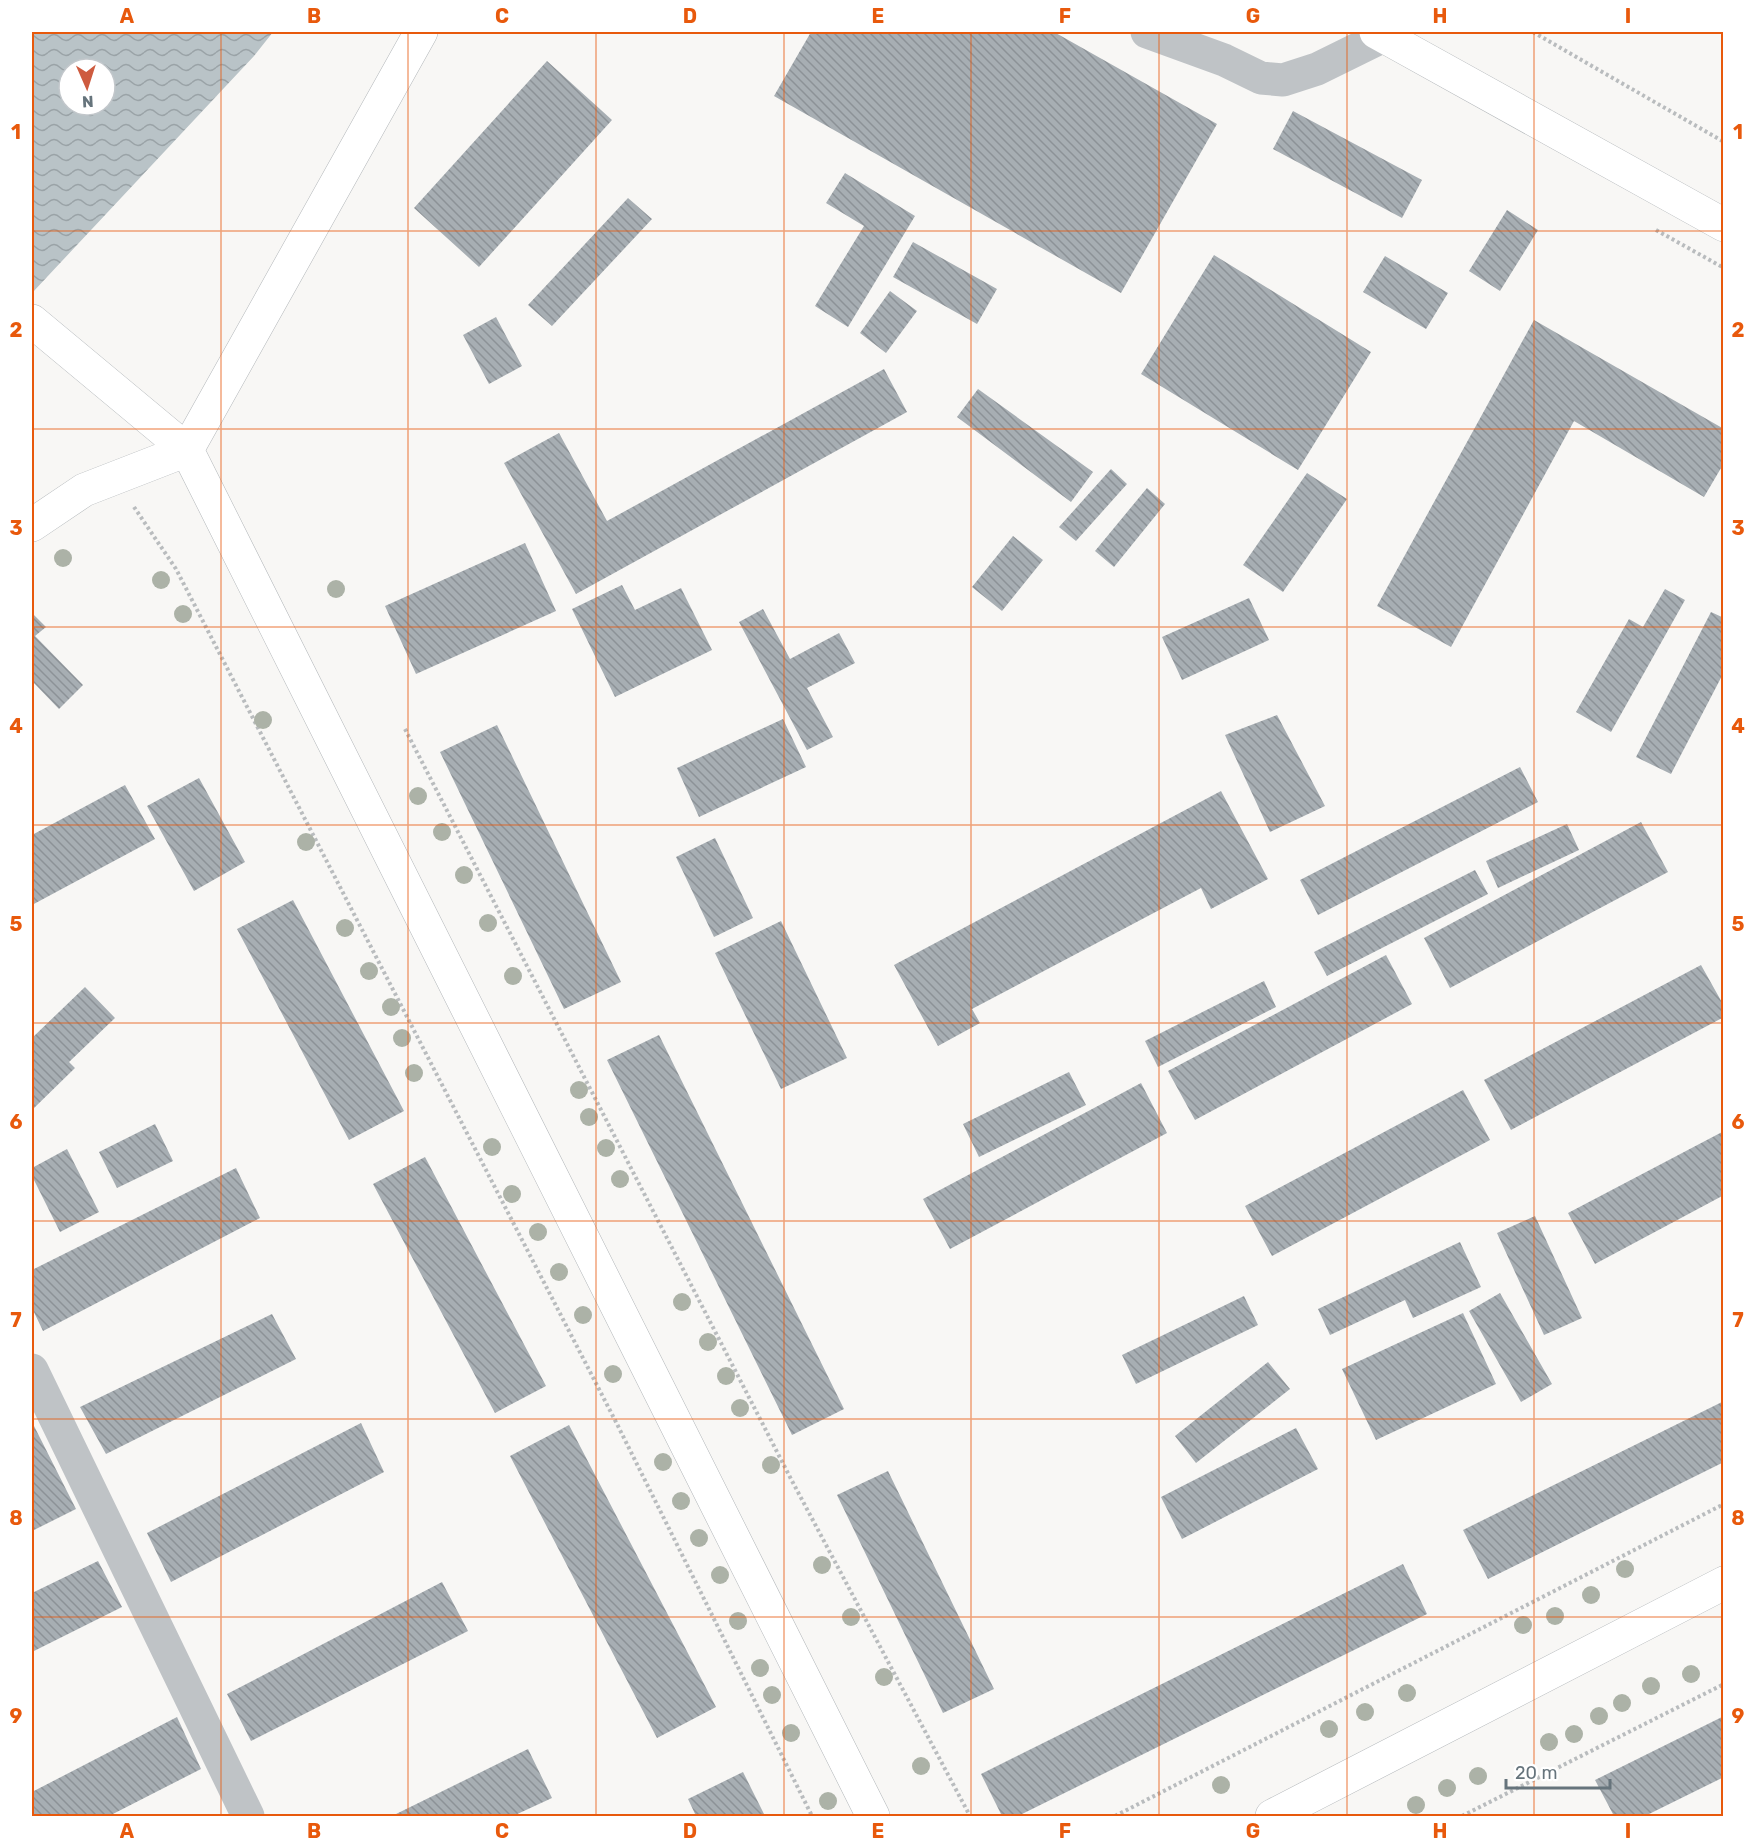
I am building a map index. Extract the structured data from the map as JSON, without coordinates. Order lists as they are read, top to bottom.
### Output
{
  "scale_bar": "20 m",
  "north": "bottom",
  "grid": {
    "columns": [
      "A",
      "B",
      "C",
      "D",
      "E",
      "F",
      "G",
      "H",
      "I"
    ],
    "rows": [
      "1",
      "2",
      "3",
      "4",
      "5",
      "6",
      "7",
      "8",
      "9"
    ]
  }
}
